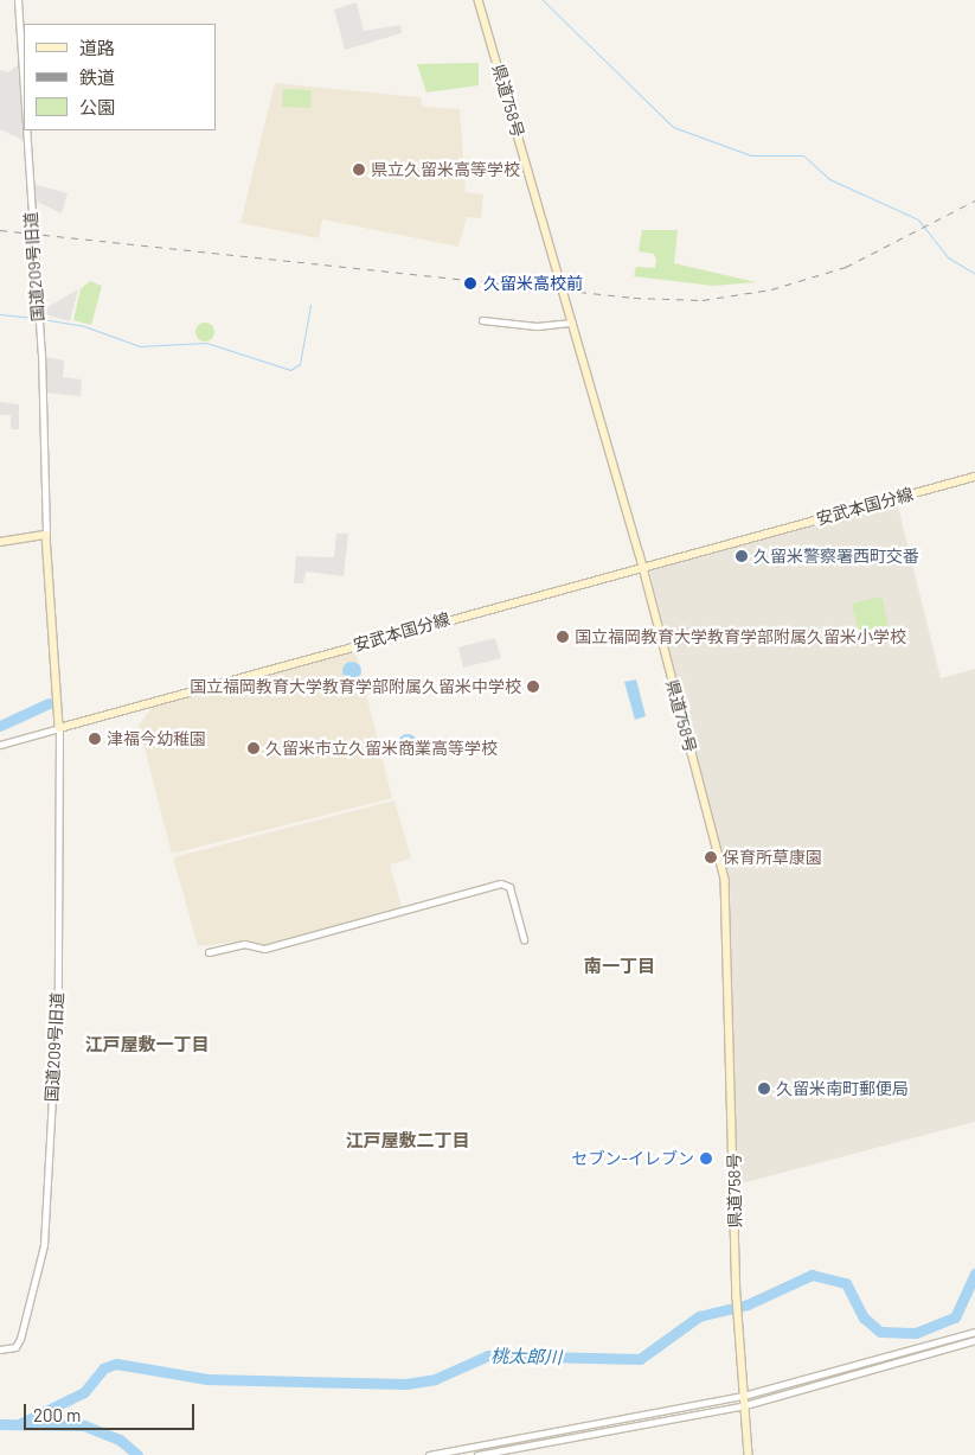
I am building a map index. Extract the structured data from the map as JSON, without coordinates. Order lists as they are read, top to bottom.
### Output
{
  "streets": {
    "main road": ["県道758号", "安武本国分線"],
    "street": ["国道209号旧道"]
  },
  "crossings": [
    ["県道758号", "安武本国分線"],
    ["国道209号旧道", "安武本国分線"]
  ],
  "districts": ["南一丁目", "江戸屋敷一丁目", "江戸屋敷二丁目"],
  "water": ["桃太郎川"],
  "places": [
    "県立久留米高等学校",
    "久留米高校前",
    "久留米警察署西町交番",
    "国立福岡教育大学教育学部附属久留米小学校",
    "国立福岡教育大学教育学部附属久留米中学校",
    "津福今幼稚園",
    "久留米市立久留米商業高等学校",
    "保育所草康園",
    "久留米南町郵便局",
    "セブン-イレブン"
  ],
  "legend": ["道路", "鉄道", "公園"],
  "scale_bar": "200 m"
}
